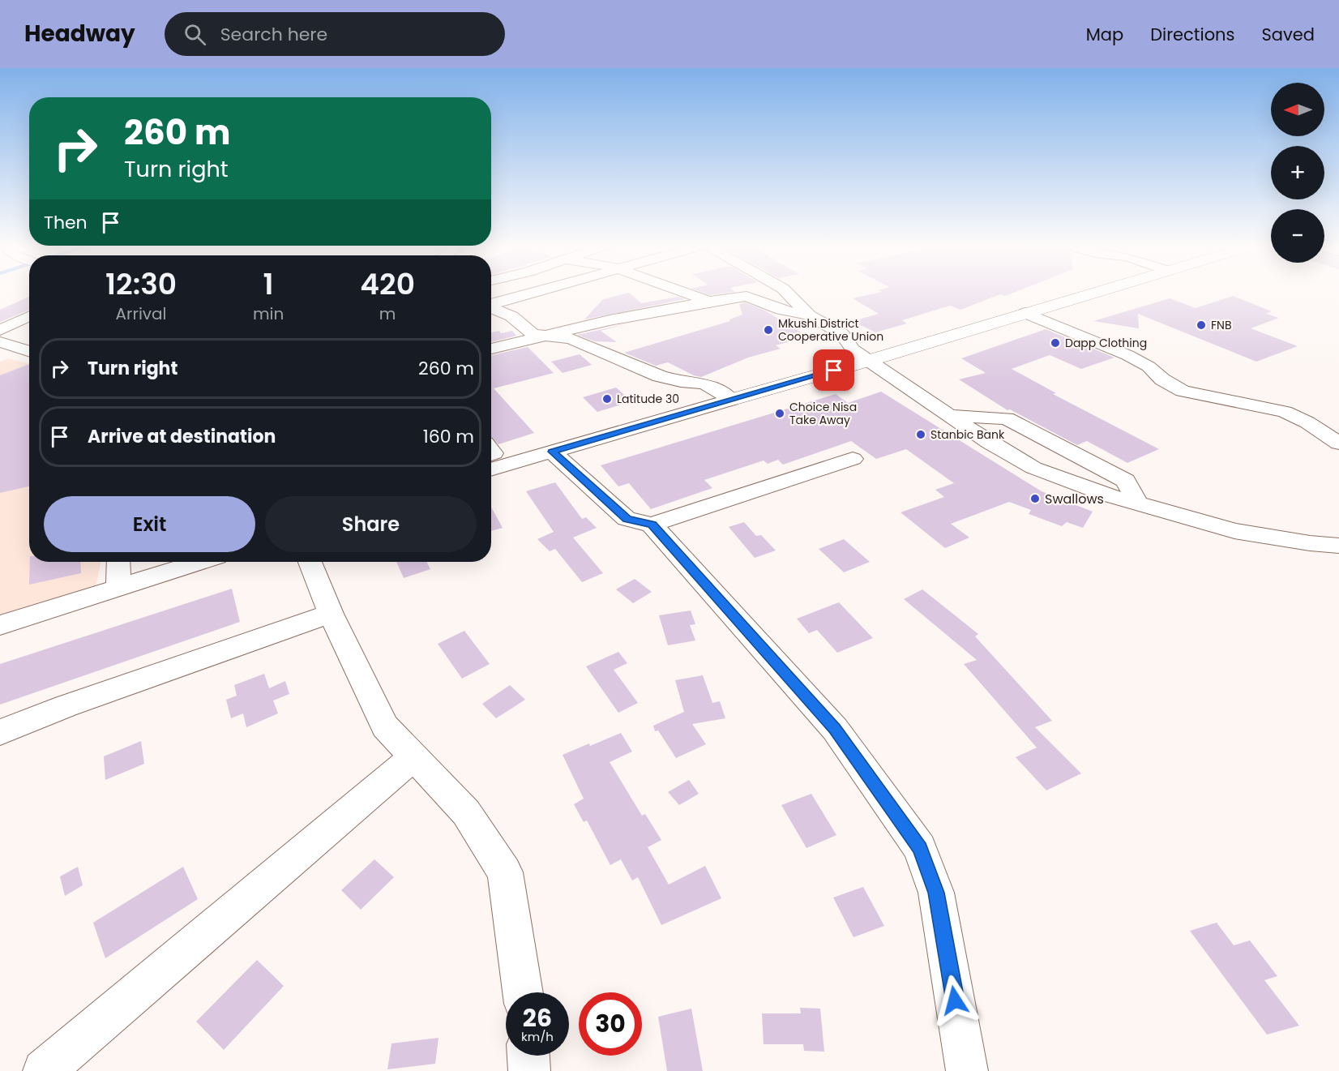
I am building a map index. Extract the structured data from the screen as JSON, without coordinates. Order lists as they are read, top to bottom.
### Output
{
  "places": [
    "FNB",
    "Mkushi District Cooperative Union",
    "Dapp Clothing",
    "Latitude 30",
    "Choice Nisa Take Away",
    "Stanbic Bank",
    "Swallows"
  ],
  "north": "left",
  "page": {
    "header": "Headway",
    "search": "Search here",
    "nav": ["Map", "Directions", "Saved"],
    "map_buttons": ["+", "−"],
    "turn": ["260 m", "Turn right"],
    "then": "Then",
    "eta": [
      "12:30",
      "Arrival",
      "1",
      "min",
      "420",
      "m"
    ],
    "list": [
      {
        "name": "Turn right",
        "value": "260 m"
      },
      {
        "name": "Arrive at destination",
        "value": "160 m"
      }
    ],
    "buttons": ["Exit", "Share"],
    "speed": "26 km/h",
    "limit": "30"
  }
}
